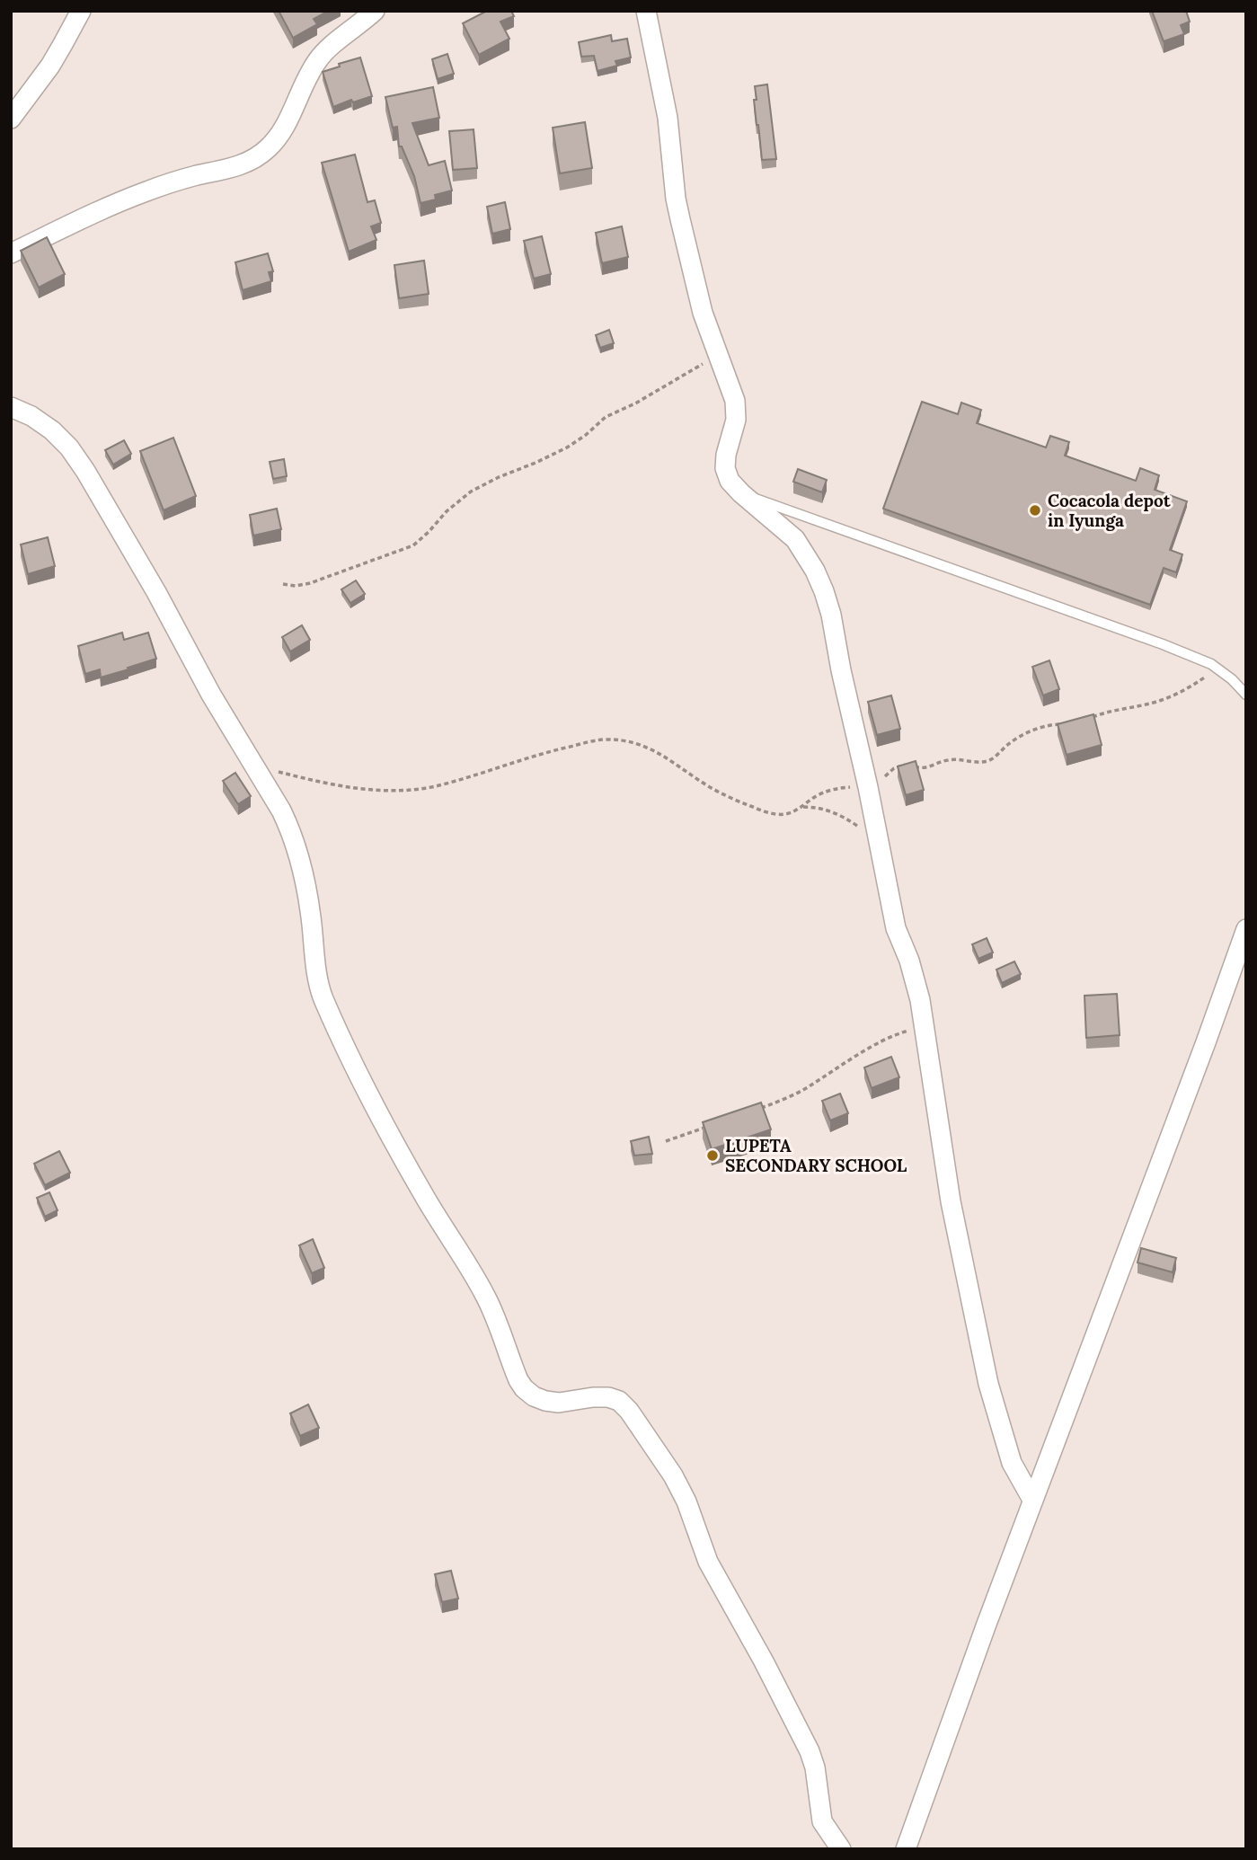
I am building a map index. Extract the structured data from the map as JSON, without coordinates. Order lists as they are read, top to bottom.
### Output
{
  "places": ["Cocacola depot in Iyunga", "LUPETA SECONDARY SCHOOL"]
}
